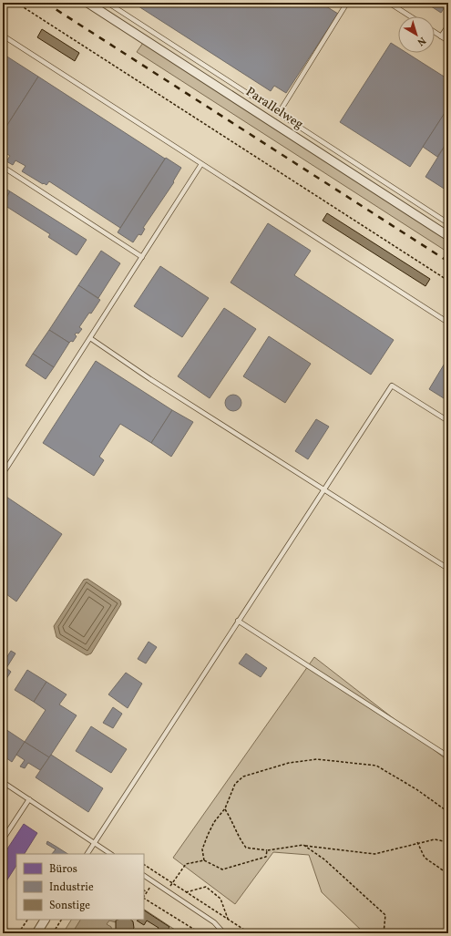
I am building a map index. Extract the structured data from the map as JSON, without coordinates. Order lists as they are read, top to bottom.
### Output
{
  "streets": {
    "street": ["Parallelweg"]
  },
  "legend": ["Büros", "Industrie", "Sonstige"],
  "north": "bottom right"
}
